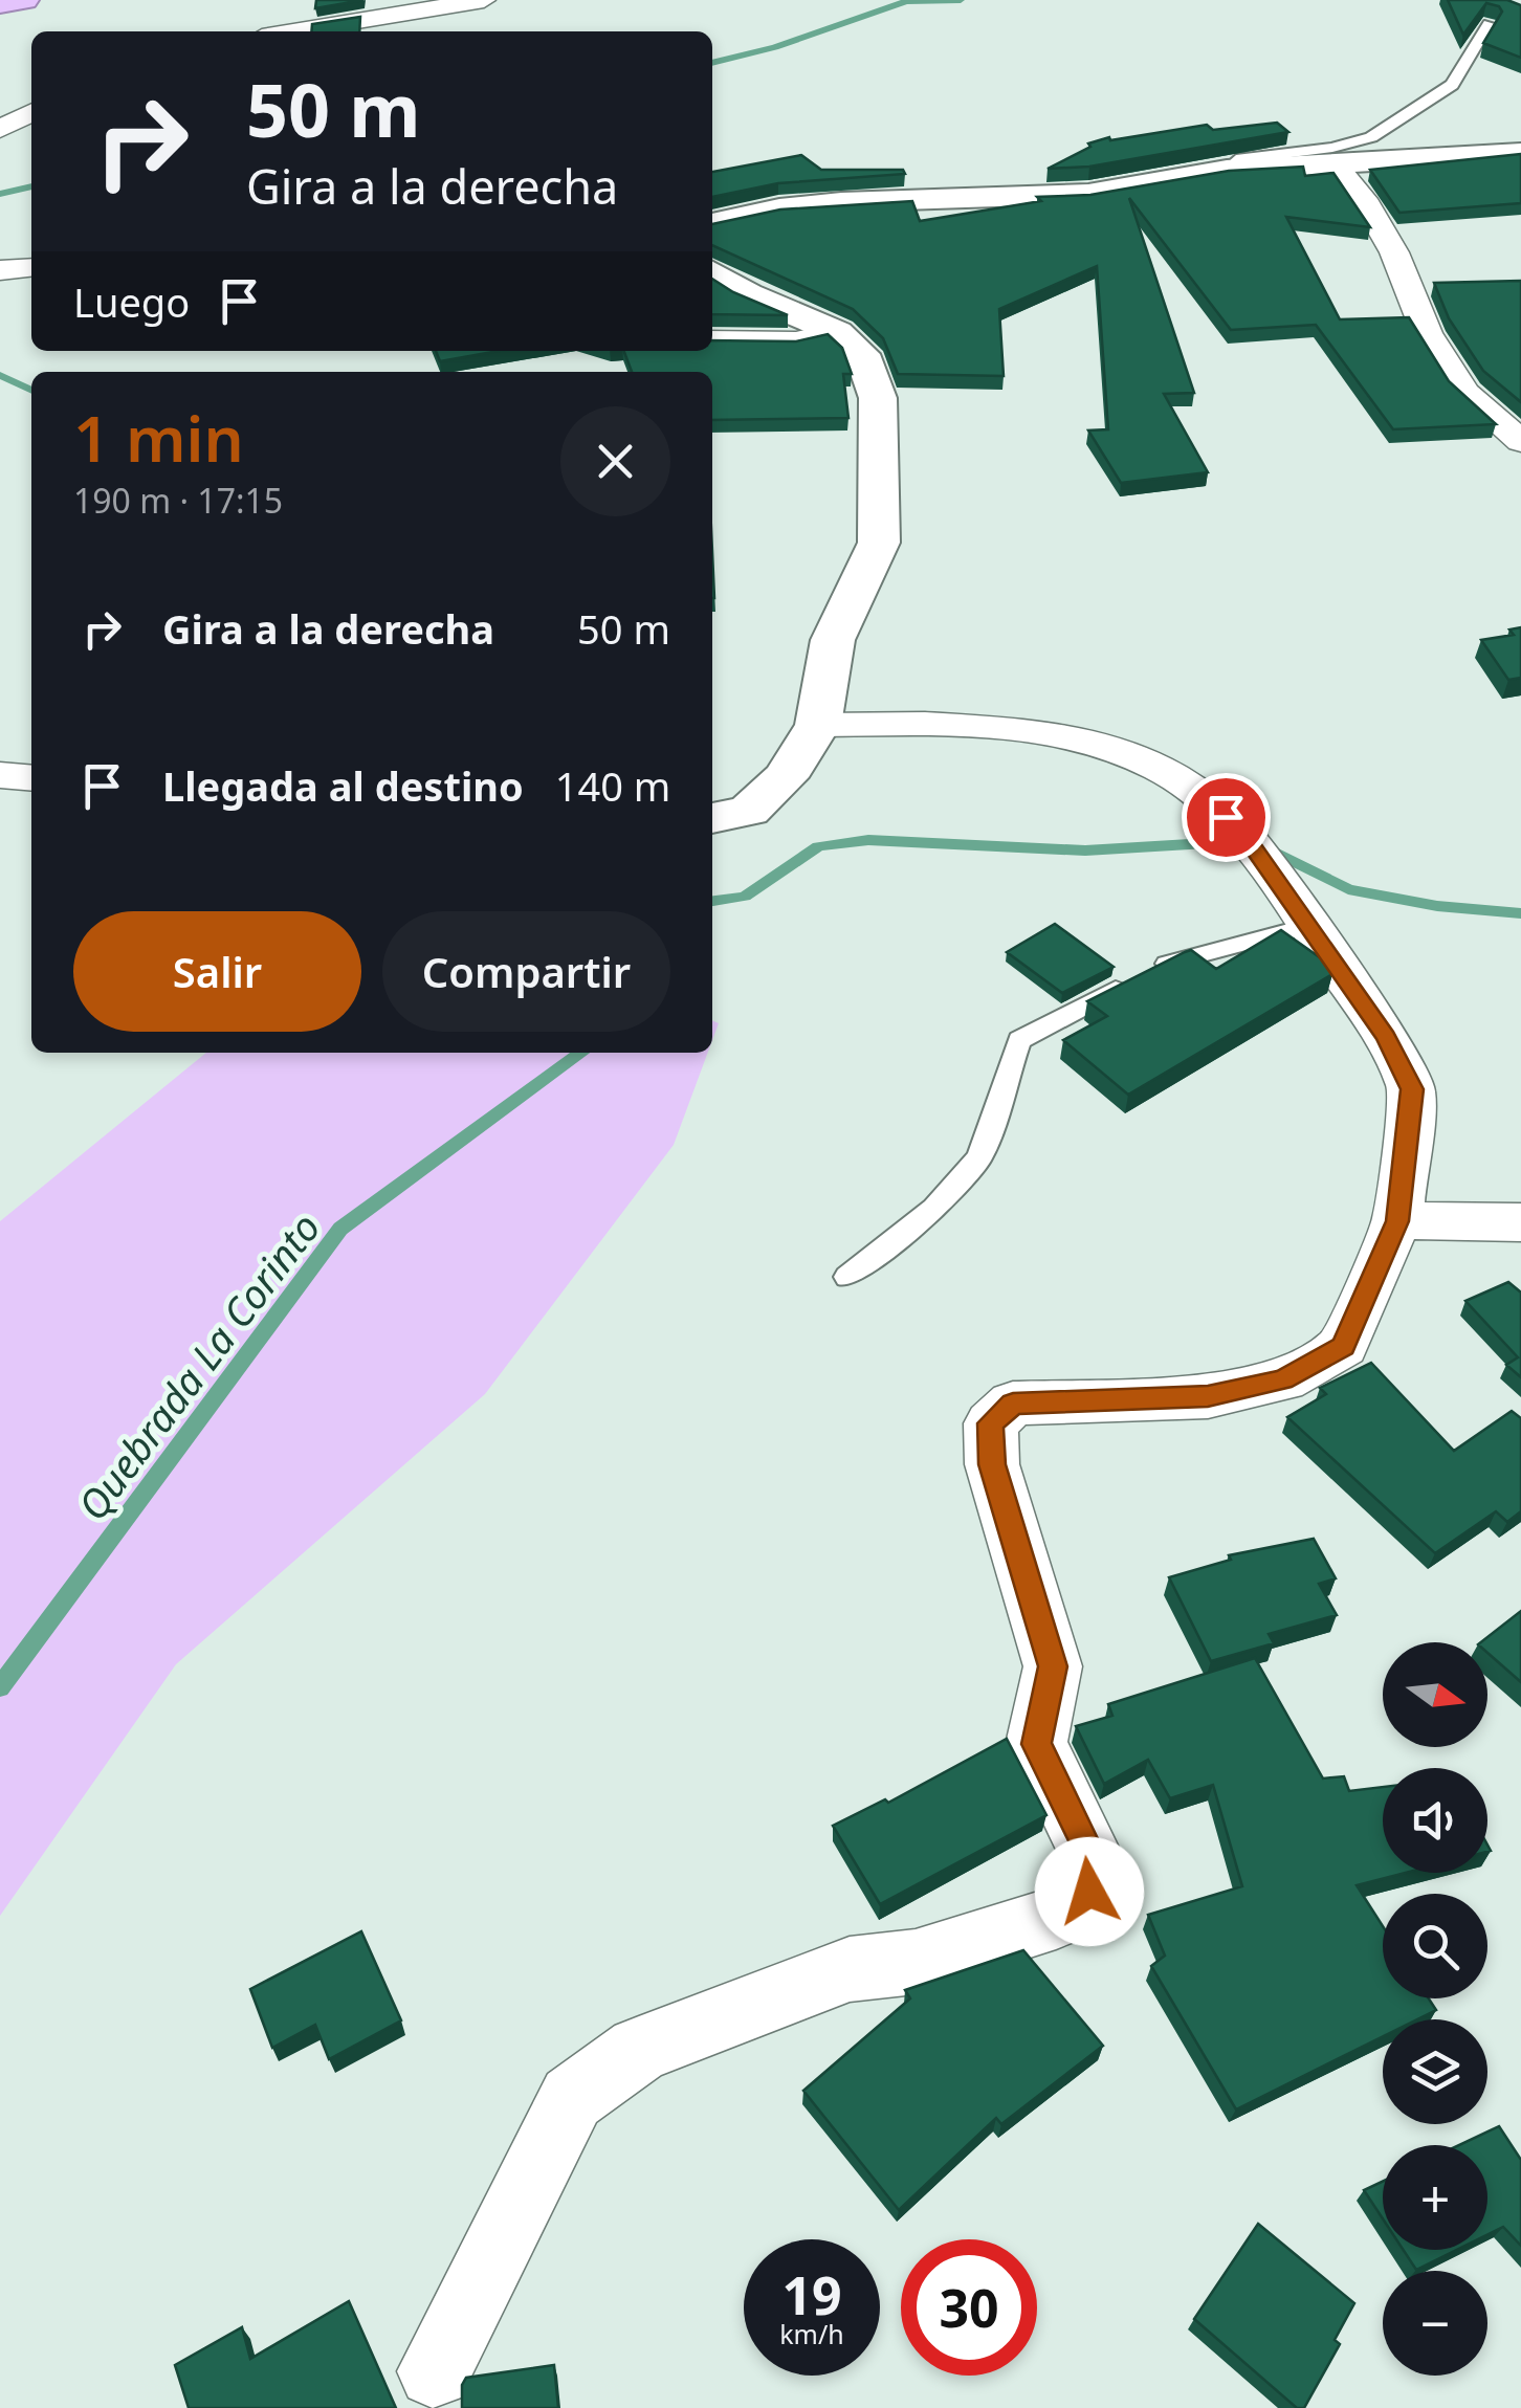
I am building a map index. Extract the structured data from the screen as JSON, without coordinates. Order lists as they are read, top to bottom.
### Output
{
  "water": ["Quebrada La Corinto"],
  "north": "right",
  "page": {
    "turn": ["50 m", "Gira a la derecha"],
    "then": "Luego",
    "heading": ["1 min", "190 m · 17:15"],
    "list": [
      {
        "name": "Gira a la derecha",
        "value": "50 m"
      },
      {
        "name": "Llegada al destino",
        "value": "140 m"
      }
    ],
    "buttons": ["Salir", "Compartir"],
    "map_buttons": ["+", "−"],
    "speed": "19 km/h",
    "limit": "30"
  }
}
